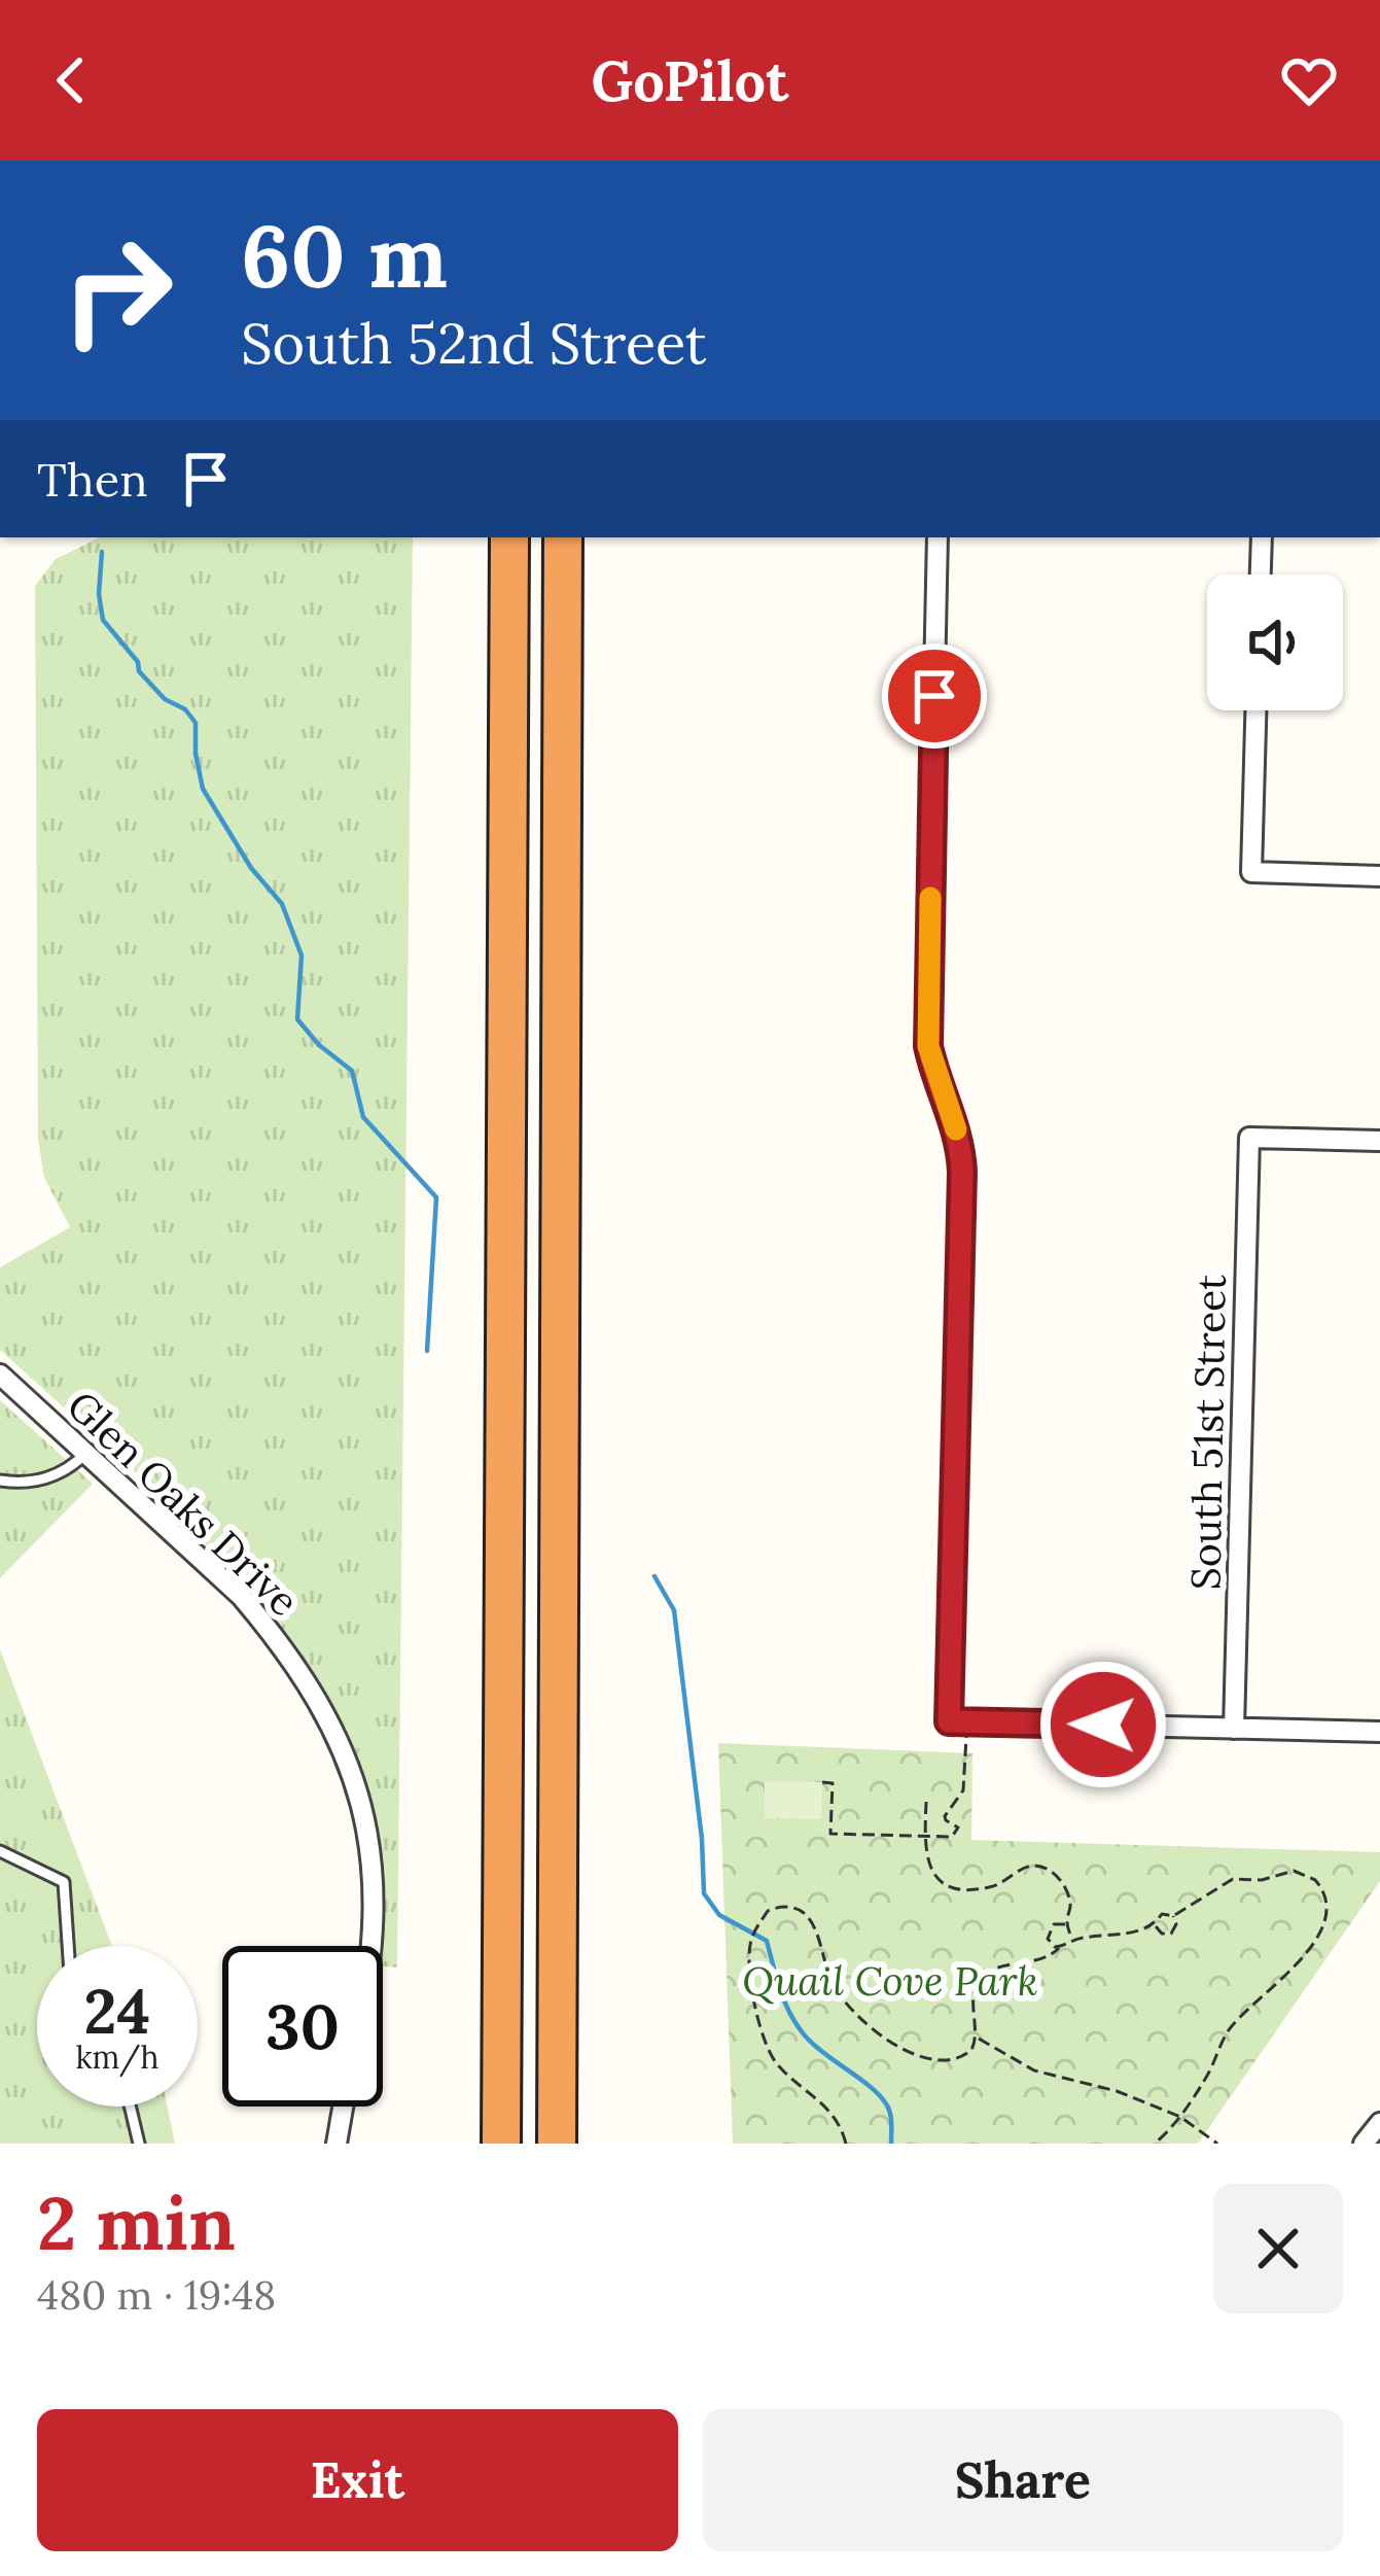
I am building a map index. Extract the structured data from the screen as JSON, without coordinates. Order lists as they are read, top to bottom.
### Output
{
  "streets": {
    "street": ["South 51st Street", "Glen Oaks Drive"]
  },
  "parks": ["Quail Cove Park"],
  "page": {
    "header": "GoPilot",
    "turn": ["60 m", "South 52nd Street"],
    "then": "Then",
    "speed": "24 km/h",
    "limit": "30",
    "heading": ["2 min", "480 m · 19:48"],
    "buttons": ["Exit", "Share"]
  }
}
